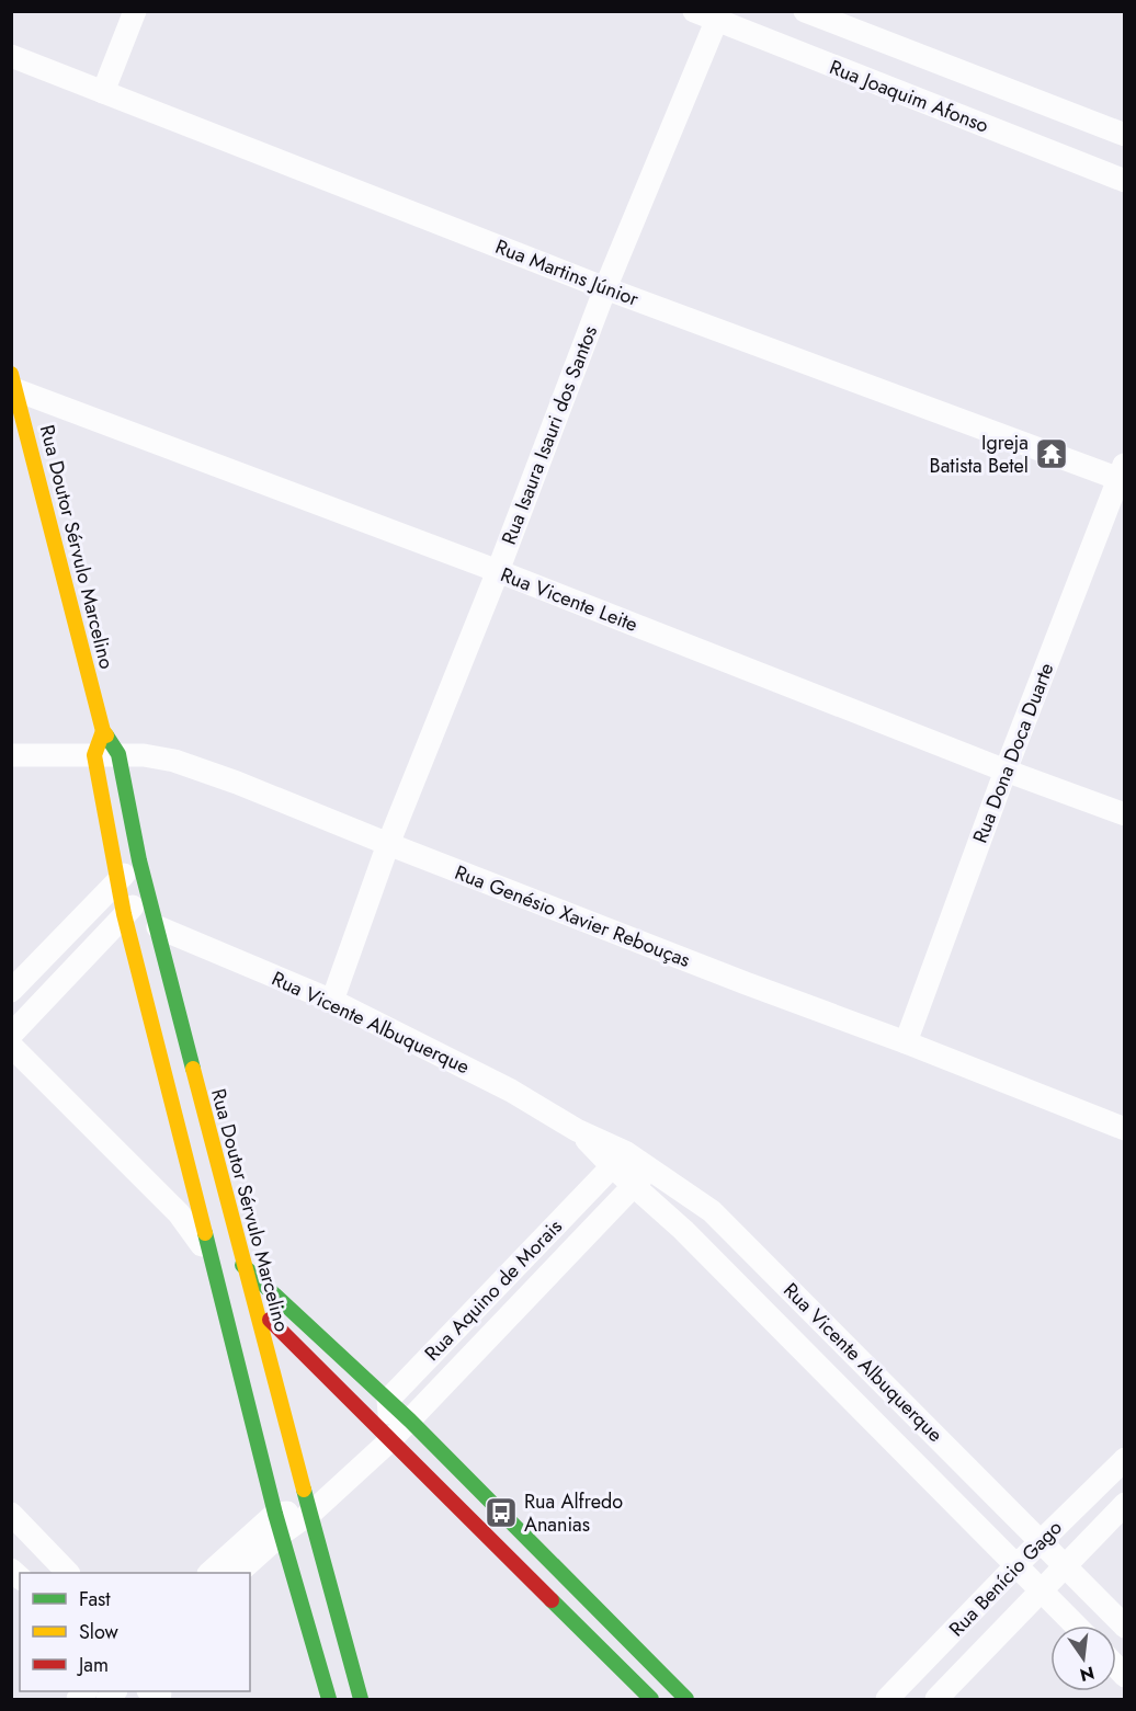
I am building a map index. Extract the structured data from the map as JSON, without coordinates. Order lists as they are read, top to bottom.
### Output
{
  "streets": {
    "main road": ["Rua Doutor Sérvulo Marcelino"],
    "street": [
      "Rua Joaquim Afonso",
      "Rua Martins Júnior",
      "Rua Isaura Isauri dos Santos",
      "Rua Vicente Leite",
      "Rua Dona Doca Duarte",
      "Rua Genésio Xavier Rebouças",
      "Rua Vicente Albuquerque",
      "Rua Aquino de Morais",
      "Rua Benício Gago"
    ]
  },
  "crossings": [
    ["Rua Joaquim Afonso", "Rua Isaura Isauri dos Santos"],
    ["Rua Martins Júnior", "Rua Isaura Isauri dos Santos"],
    ["Rua Martins Júnior", "Rua Dona Doca Duarte"],
    ["Rua Isaura Isauri dos Santos", "Rua Vicente Leite"],
    ["Rua Isaura Isauri dos Santos", "Rua Genésio Xavier Rebouças"],
    ["Rua Isaura Isauri dos Santos", "Rua Vicente Albuquerque"],
    ["Rua Doutor Sérvulo Marcelino", "Rua Vicente Leite"],
    ["Rua Doutor Sérvulo Marcelino", "Rua Genésio Xavier Rebouças"],
    ["Rua Doutor Sérvulo Marcelino", "Rua Vicente Albuquerque"],
    ["Rua Doutor Sérvulo Marcelino", "Rua Aquino de Morais"],
    ["Rua Vicente Leite", "Rua Dona Doca Duarte"],
    ["Rua Dona Doca Duarte", "Rua Genésio Xavier Rebouças"],
    ["Rua Vicente Albuquerque", "Rua Aquino de Morais"],
    ["Rua Vicente Albuquerque", "Rua Benício Gago"]
  ],
  "places": {
    "temple": ["Igreja Batista Betel"],
    "bus stop": ["Rua Alfredo Ananias"]
  },
  "legend": ["Fast", "Slow", "Jam"],
  "north": "bottom"
}
